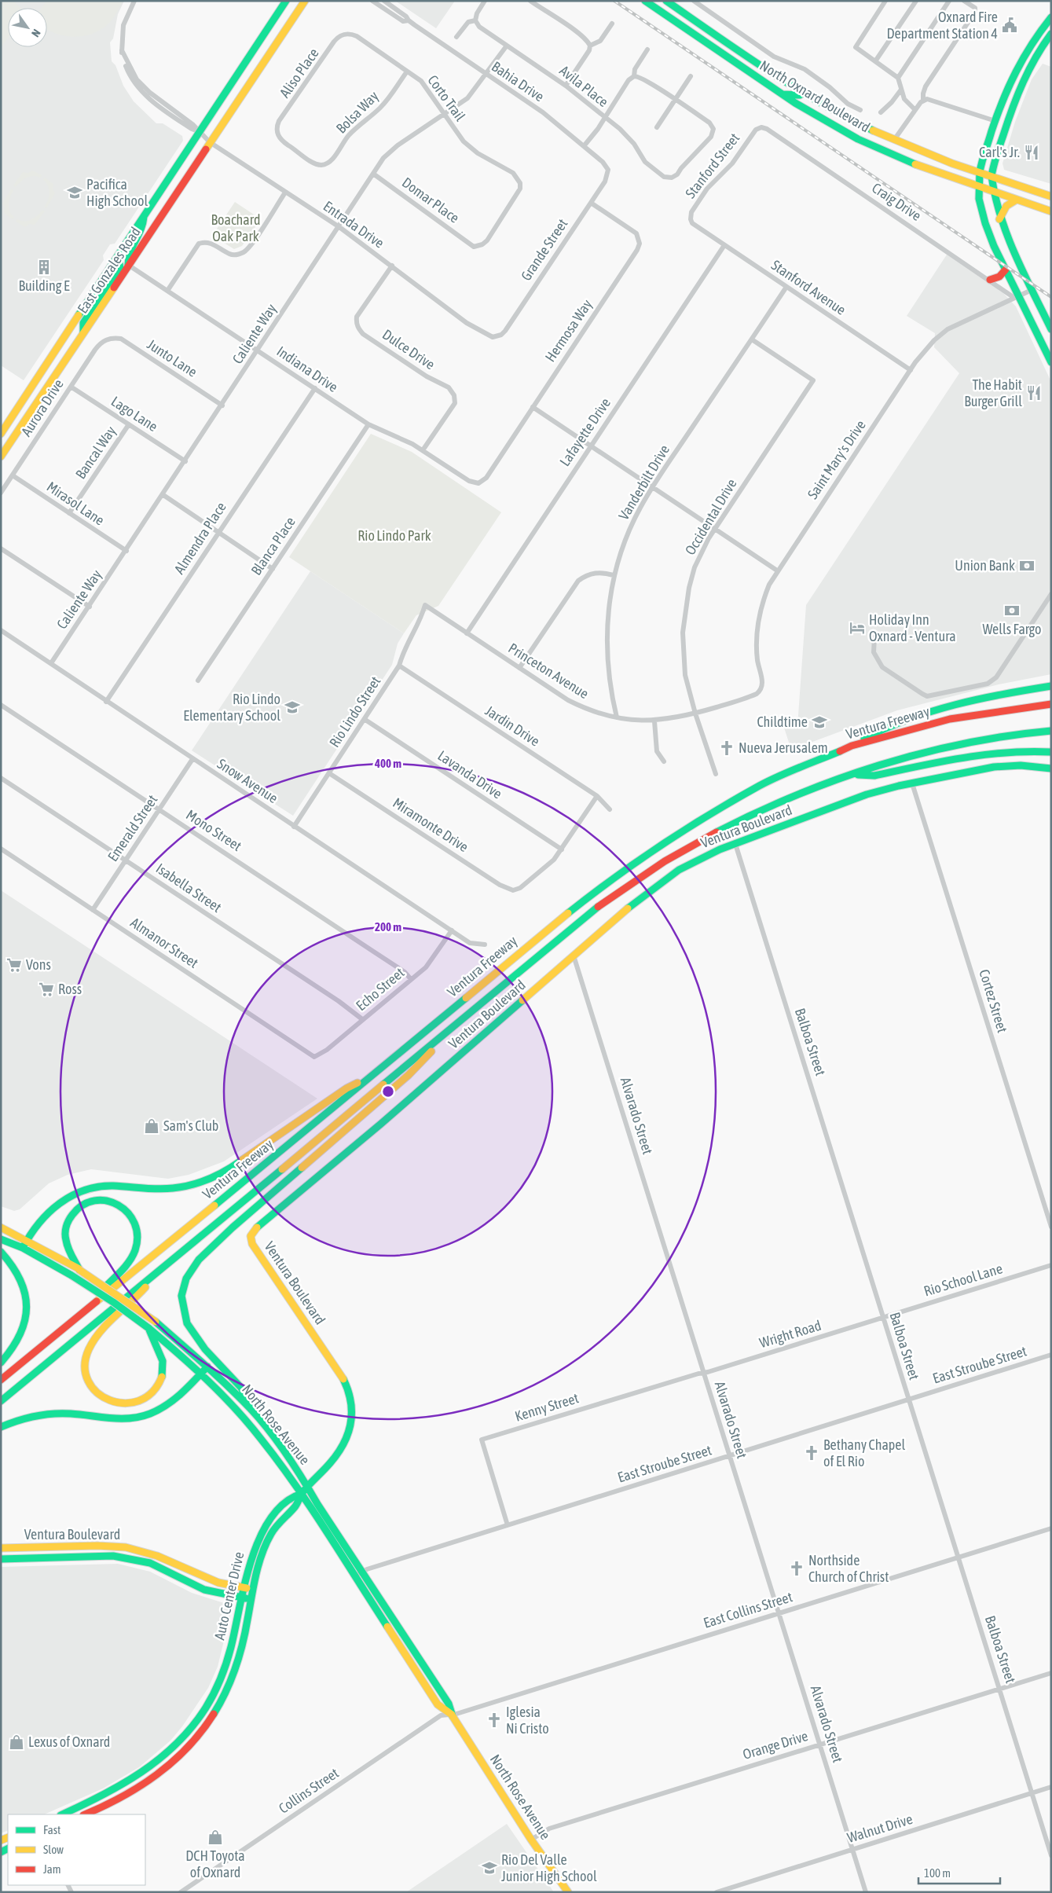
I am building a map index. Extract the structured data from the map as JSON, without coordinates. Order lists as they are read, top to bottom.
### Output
{
  "streets": {
    "main road": [
      "North Oxnard Boulevard",
      "East Gonzales Road",
      "Ventura Freeway",
      "Ventura Boulevard",
      "North Rose Avenue",
      "Auto Center Drive"
    ],
    "street": [
      "Aliso Place",
      "Bahia Drive",
      "Avila Place",
      "Corto Trail",
      "Bolsa Way",
      "Stanford Street",
      "Domar Place",
      "Craig Drive",
      "Entrada Drive",
      "Grande Street",
      "Stanford Avenue",
      "Hermosa Way",
      "Caliente Way",
      "Dulce Drive",
      "Junto Lane",
      "Indiana Drive",
      "Aurora Drive",
      "Lago Lane",
      "Lafayette Drive",
      "Bancal Way",
      "Saint Mary's Drive",
      "Vanderbilt Drive",
      "Mirasol Lane",
      "Occidental Drive",
      "Almendra Place",
      "Blanca Place",
      "Princeton Avenue",
      "Rio Lindo Street",
      "Jardin Drive",
      "Lavanda Drive",
      "Snow Avenue",
      "Miramonte Drive",
      "Emerald Street",
      "Mono Street",
      "Isabella Street",
      "Almanor Street",
      "Echo Street",
      "Cortez Street",
      "Balboa Street",
      "Alvarado Street",
      "Rio School Lane",
      "Wright Road",
      "East Stroube Street",
      "Kenny Street",
      "East Collins Street",
      "Orange Drive",
      "Collins Street",
      "Walnut Drive"
    ]
  },
  "crossings": [
    ["Aliso Place", "Corto Trail"],
    ["Aliso Place", "Bolsa Way"],
    ["Bahia Drive", "Grande Street"],
    ["Bahia Drive", "Caliente Way"],
    ["Avila Place", "Caliente Way"],
    ["Corto Trail", "Bolsa Way"],
    ["Corto Trail", "Domar Place"],
    ["Corto Trail", "Caliente Way"],
    ["Stanford Street", "Craig Drive"],
    ["Stanford Street", "Stanford Avenue"],
    ["Domar Place", "Caliente Way"],
    ["Craig Drive", "Saint Mary's Drive"],
    ["Entrada Drive", "Grande Street"],
    ["Entrada Drive", "East Gonzales Road"],
    ["Entrada Drive", "Caliente Way"],
    ["Entrada Drive", "Dulce Drive"],
    ["Grande Street", "Hermosa Way"],
    ["East Gonzales Road", "Indiana Drive"],
    ["Stanford Avenue", "Lafayette Drive"],
    ["Stanford Avenue", "Saint Mary's Drive"],
    ["Stanford Avenue", "Vanderbilt Drive"],
    ["Hermosa Way", "Indiana Drive"],
    ["Caliente Way", "Junto Lane"],
    ["Caliente Way", "Indiana Drive"],
    ["Caliente Way", "Lago Lane"],
    ["Caliente Way", "Mirasol Lane"],
    ["Caliente Way", "Snow Avenue"],
    ["Dulce Drive", "Indiana Drive"],
    ["Junto Lane", "Aurora Drive"],
    ["Indiana Drive", "Almendra Place"],
    ["Indiana Drive", "Blanca Place"],
    ["Aurora Drive", "Lago Lane"],
    ["Aurora Drive", "Mirasol Lane"],
    ["Lago Lane", "Bancal Way"],
    ["Lafayette Drive", "Princeton Avenue"],
    ["Bancal Way", "Mirasol Lane"],
    ["Saint Mary's Drive", "Princeton Avenue"],
    ["Vanderbilt Drive", "Occidental Drive"],
    ["Vanderbilt Drive", "Princeton Avenue"],
    ["Occidental Drive", "Princeton Avenue"],
    ["Almendra Place", "Snow Avenue"],
    ["Princeton Avenue", "Rio Lindo Street"],
    ["Rio Lindo Street", "Jardin Drive"],
    ["Rio Lindo Street", "Lavanda Drive"],
    ["Rio Lindo Street", "Snow Avenue"],
    ["Rio Lindo Street", "Miramonte Drive"],
    ["Lavanda Drive", "Miramonte Drive"],
    ["Snow Avenue", "Emerald Street"],
    ["Snow Avenue", "Echo Street"],
    ["Ventura Boulevard", "Cortez Street"],
    ["Ventura Boulevard", "Balboa Street"],
    ["Ventura Boulevard", "Alvarado Street"],
    ["Ventura Boulevard", "North Rose Avenue"],
    ["Ventura Boulevard", "Auto Center Drive"],
    ["Emerald Street", "Mono Street"],
    ["Emerald Street", "Isabella Street"],
    ["Emerald Street", "Almanor Street"],
    ["Mono Street", "Echo Street"],
    ["Isabella Street", "Echo Street"],
    ["Almanor Street", "Echo Street"],
    ["Balboa Street", "Rio School Lane"],
    ["Balboa Street", "Wright Road"],
    ["Balboa Street", "East Stroube Street"],
    ["Balboa Street", "East Collins Street"],
    ["Balboa Street", "Orange Drive"],
    ["Balboa Street", "Walnut Drive"],
    ["Alvarado Street", "Wright Road"],
    ["Alvarado Street", "East Stroube Street"],
    ["Alvarado Street", "Kenny Street"],
    ["Alvarado Street", "East Collins Street"],
    ["Alvarado Street", "Orange Drive"],
    ["Alvarado Street", "Walnut Drive"],
    ["Rio School Lane", "Wright Road"],
    ["Wright Road", "Kenny Street"],
    ["East Stroube Street", "Kenny Street"],
    ["East Stroube Street", "North Rose Avenue"],
    ["North Rose Avenue", "Auto Center Drive"],
    ["North Rose Avenue", "East Collins Street"],
    ["North Rose Avenue", "Orange Drive"],
    ["North Rose Avenue", "Collins Street"],
    ["East Collins Street", "Collins Street"]
  ],
  "parks": ["Boachard Oak Park", "Rio Lindo Park"],
  "places": {
    "public building": ["Oxnard Fire Department Station 4"],
    "restaurant": ["Carl's Jr.", "The Habit Burger Grill"],
    "school or university": [
      "Pacifica High School",
      "Rio Lindo Elementary School",
      "Childtime",
      "Rio Del Valle Junior High School"
    ],
    "building": ["Building E"],
    "bank": ["Union Bank", "Wells Fargo"],
    "hotel": ["Holiday Inn Oxnard - Ventura"],
    "church": [
      "Nueva Jerusalem",
      "Bethany Chapel of El Rio",
      "Northside Church of Christ",
      "Iglesia Ni Cristo"
    ],
    "supermarket": ["Vons", "Ross"],
    "shop": ["Sam's Club", "Lexus of Oxnard", "DCH Toyota of Oxnard"]
  },
  "legend": ["Fast", "Slow", "Jam"],
  "scale_bar": "100 m",
  "north": "bottom right",
  "rings": ["400 m", "200 m"]
}
